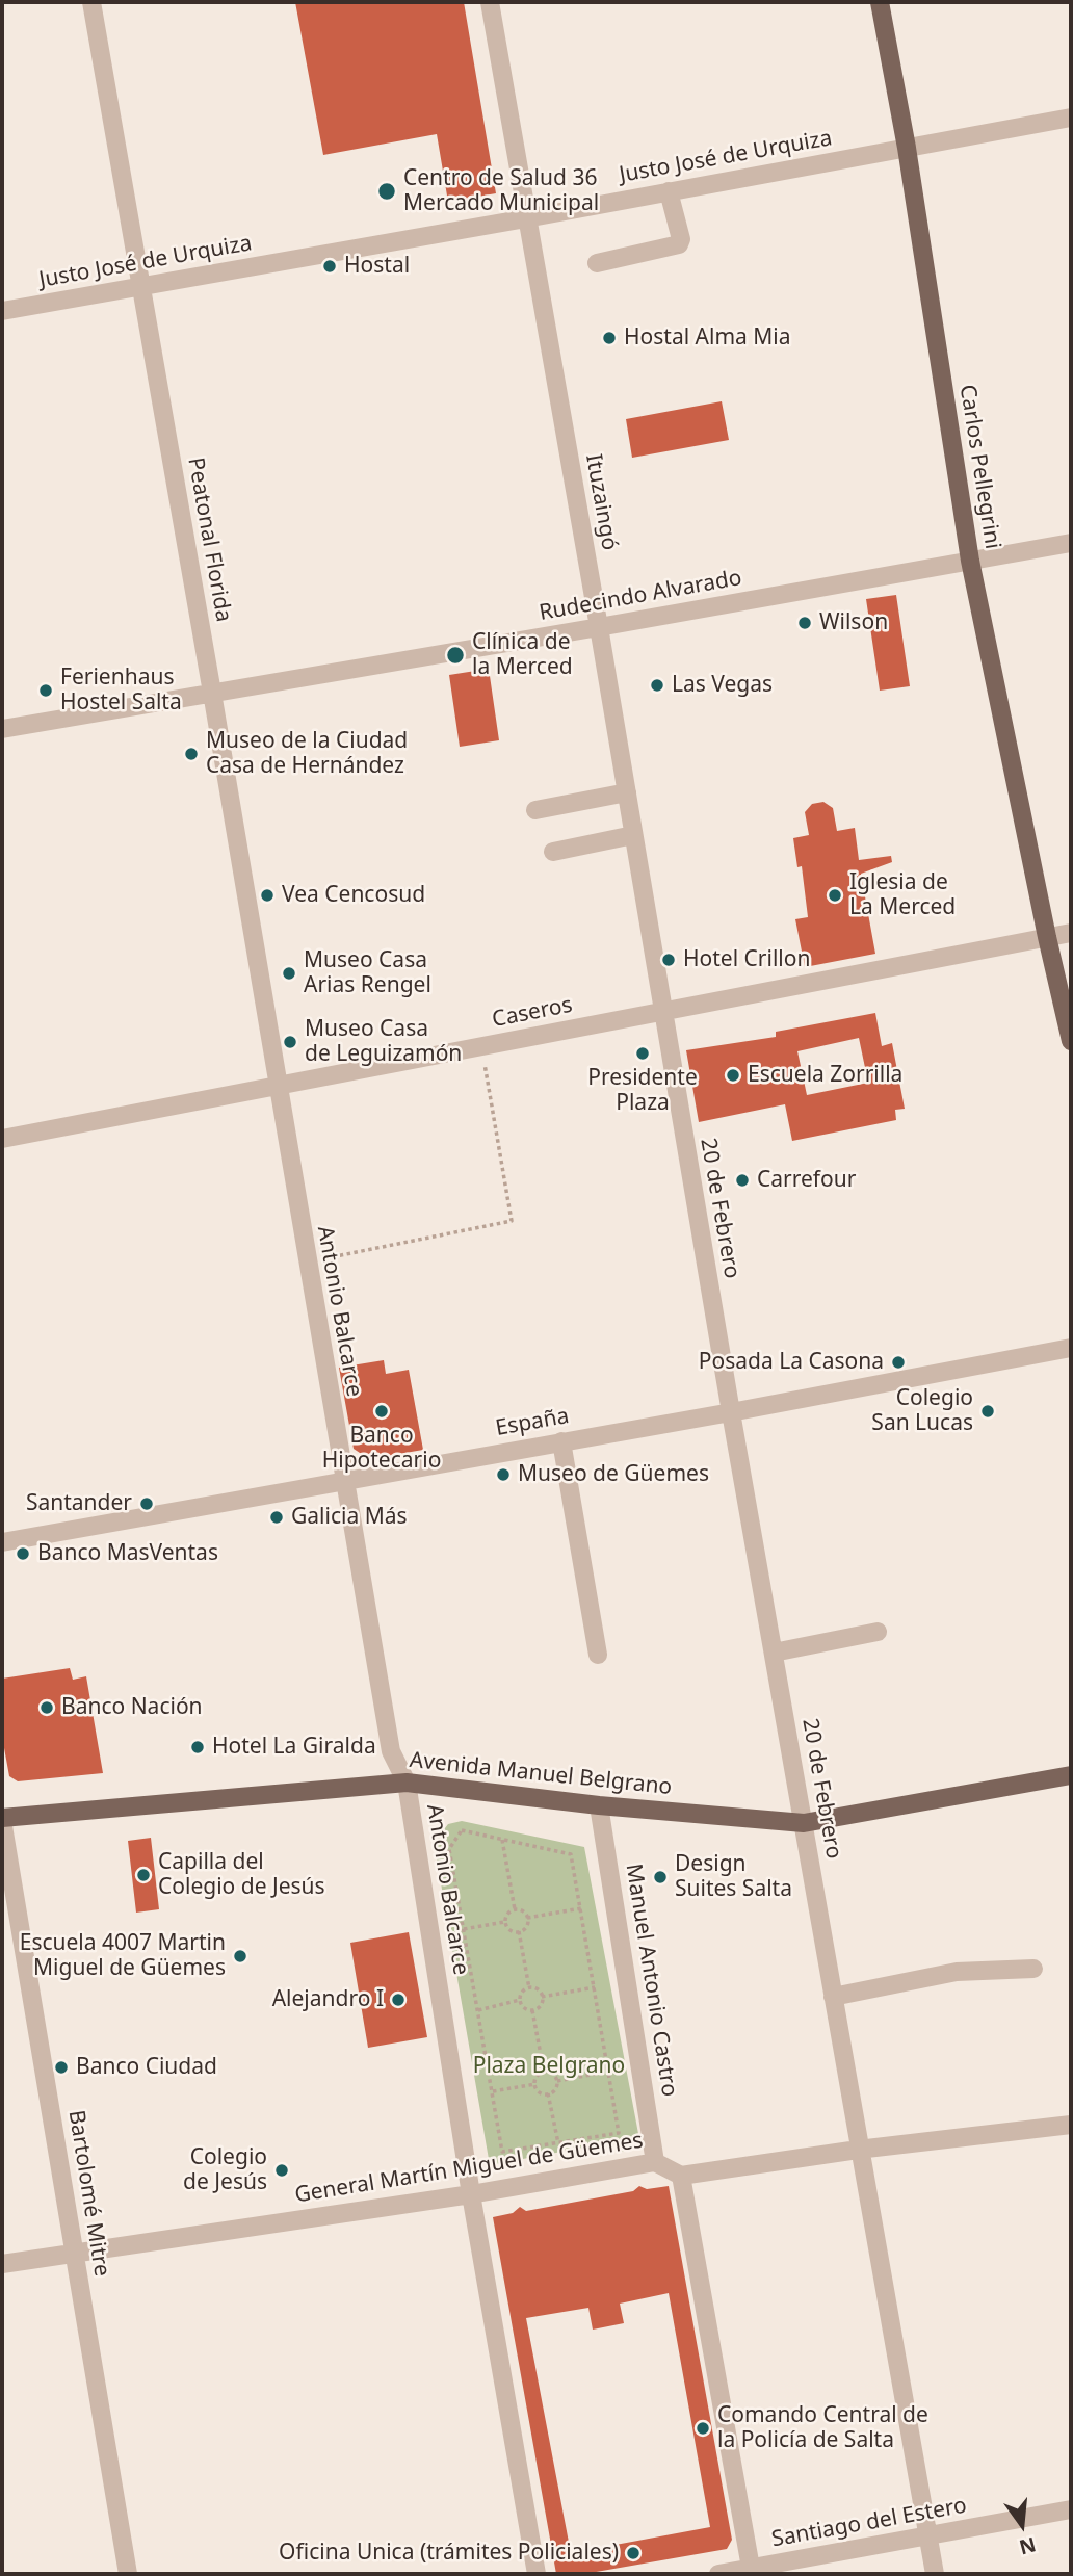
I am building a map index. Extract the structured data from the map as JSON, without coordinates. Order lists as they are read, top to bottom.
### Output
{
  "streets": {
    "main road": ["Carlos Pellegrini", "Avenida Manuel Belgrano"],
    "street": [
      "Justo José de Urquiza",
      "Ituzaingó",
      "Peatonal Florida",
      "Rudecindo Alvarado",
      "Caseros",
      "20 de Febrero",
      "Antonio Balcarce",
      "España",
      "Manuel Antonio Castro",
      "General Martín Miguel de Güemes",
      "Bartolomé Mitre",
      "Santiago del Estero"
    ]
  },
  "crossings": [
    ["Justo José de Urquiza", "Carlos Pellegrini"],
    ["Justo José de Urquiza", "Ituzaingó"],
    ["Justo José de Urquiza", "Peatonal Florida"],
    ["Carlos Pellegrini", "Rudecindo Alvarado"],
    ["Carlos Pellegrini", "Caseros"],
    ["Ituzaingó", "Rudecindo Alvarado"],
    ["Ituzaingó", "Caseros"],
    ["Ituzaingó", "20 de Febrero"],
    ["Peatonal Florida", "Rudecindo Alvarado"],
    ["Peatonal Florida", "Caseros"],
    ["Peatonal Florida", "Antonio Balcarce"],
    ["Caseros", "20 de Febrero"],
    ["Caseros", "Antonio Balcarce"],
    ["20 de Febrero", "España"],
    ["20 de Febrero", "Avenida Manuel Belgrano"],
    ["20 de Febrero", "Santiago del Estero"],
    ["Antonio Balcarce", "España"],
    ["Antonio Balcarce", "Avenida Manuel Belgrano"],
    ["Antonio Balcarce", "General Martín Miguel de Güemes"],
    ["Avenida Manuel Belgrano", "Manuel Antonio Castro"],
    ["Avenida Manuel Belgrano", "Bartolomé Mitre"],
    ["Manuel Antonio Castro", "General Martín Miguel de Güemes"],
    ["General Martín Miguel de Güemes", "Bartolomé Mitre"]
  ],
  "parks": ["Plaza Belgrano"],
  "places": [
    "Centro de Salud 36 Mercado Municipal",
    "Hostal",
    "Hostal Alma Mia",
    "Wilson",
    "Clínica de la Merced",
    "Las Vegas",
    "Ferienhaus Hostel Salta",
    "Museo de la Ciudad Casa de Hernández",
    "Vea Cencosud",
    "Iglesia de La Merced",
    "Hotel Crillon",
    "Museo Casa Arias Rengel",
    "Museo Casa de Leguizamón",
    "Presidente Plaza",
    "Escuela Zorrilla",
    "Carrefour",
    "Posada La Casona",
    "Banco Hipotecario",
    "Colegio San Lucas",
    "Museo de Güemes",
    "Santander",
    "Galicia Más",
    "Banco MasVentas",
    "Banco Nación",
    "Hotel La Giralda",
    "Capilla del Colegio de Jesús",
    "Design Suites Salta",
    "Escuela 4007 Martin Miguel de Güemes",
    "Alejandro I",
    "Banco Ciudad",
    "Colegio de Jesús",
    "Comando Central de la Policía de Salta",
    "Oficina Unica (trámites Policiales)"
  ],
  "north": "bottom"
}
